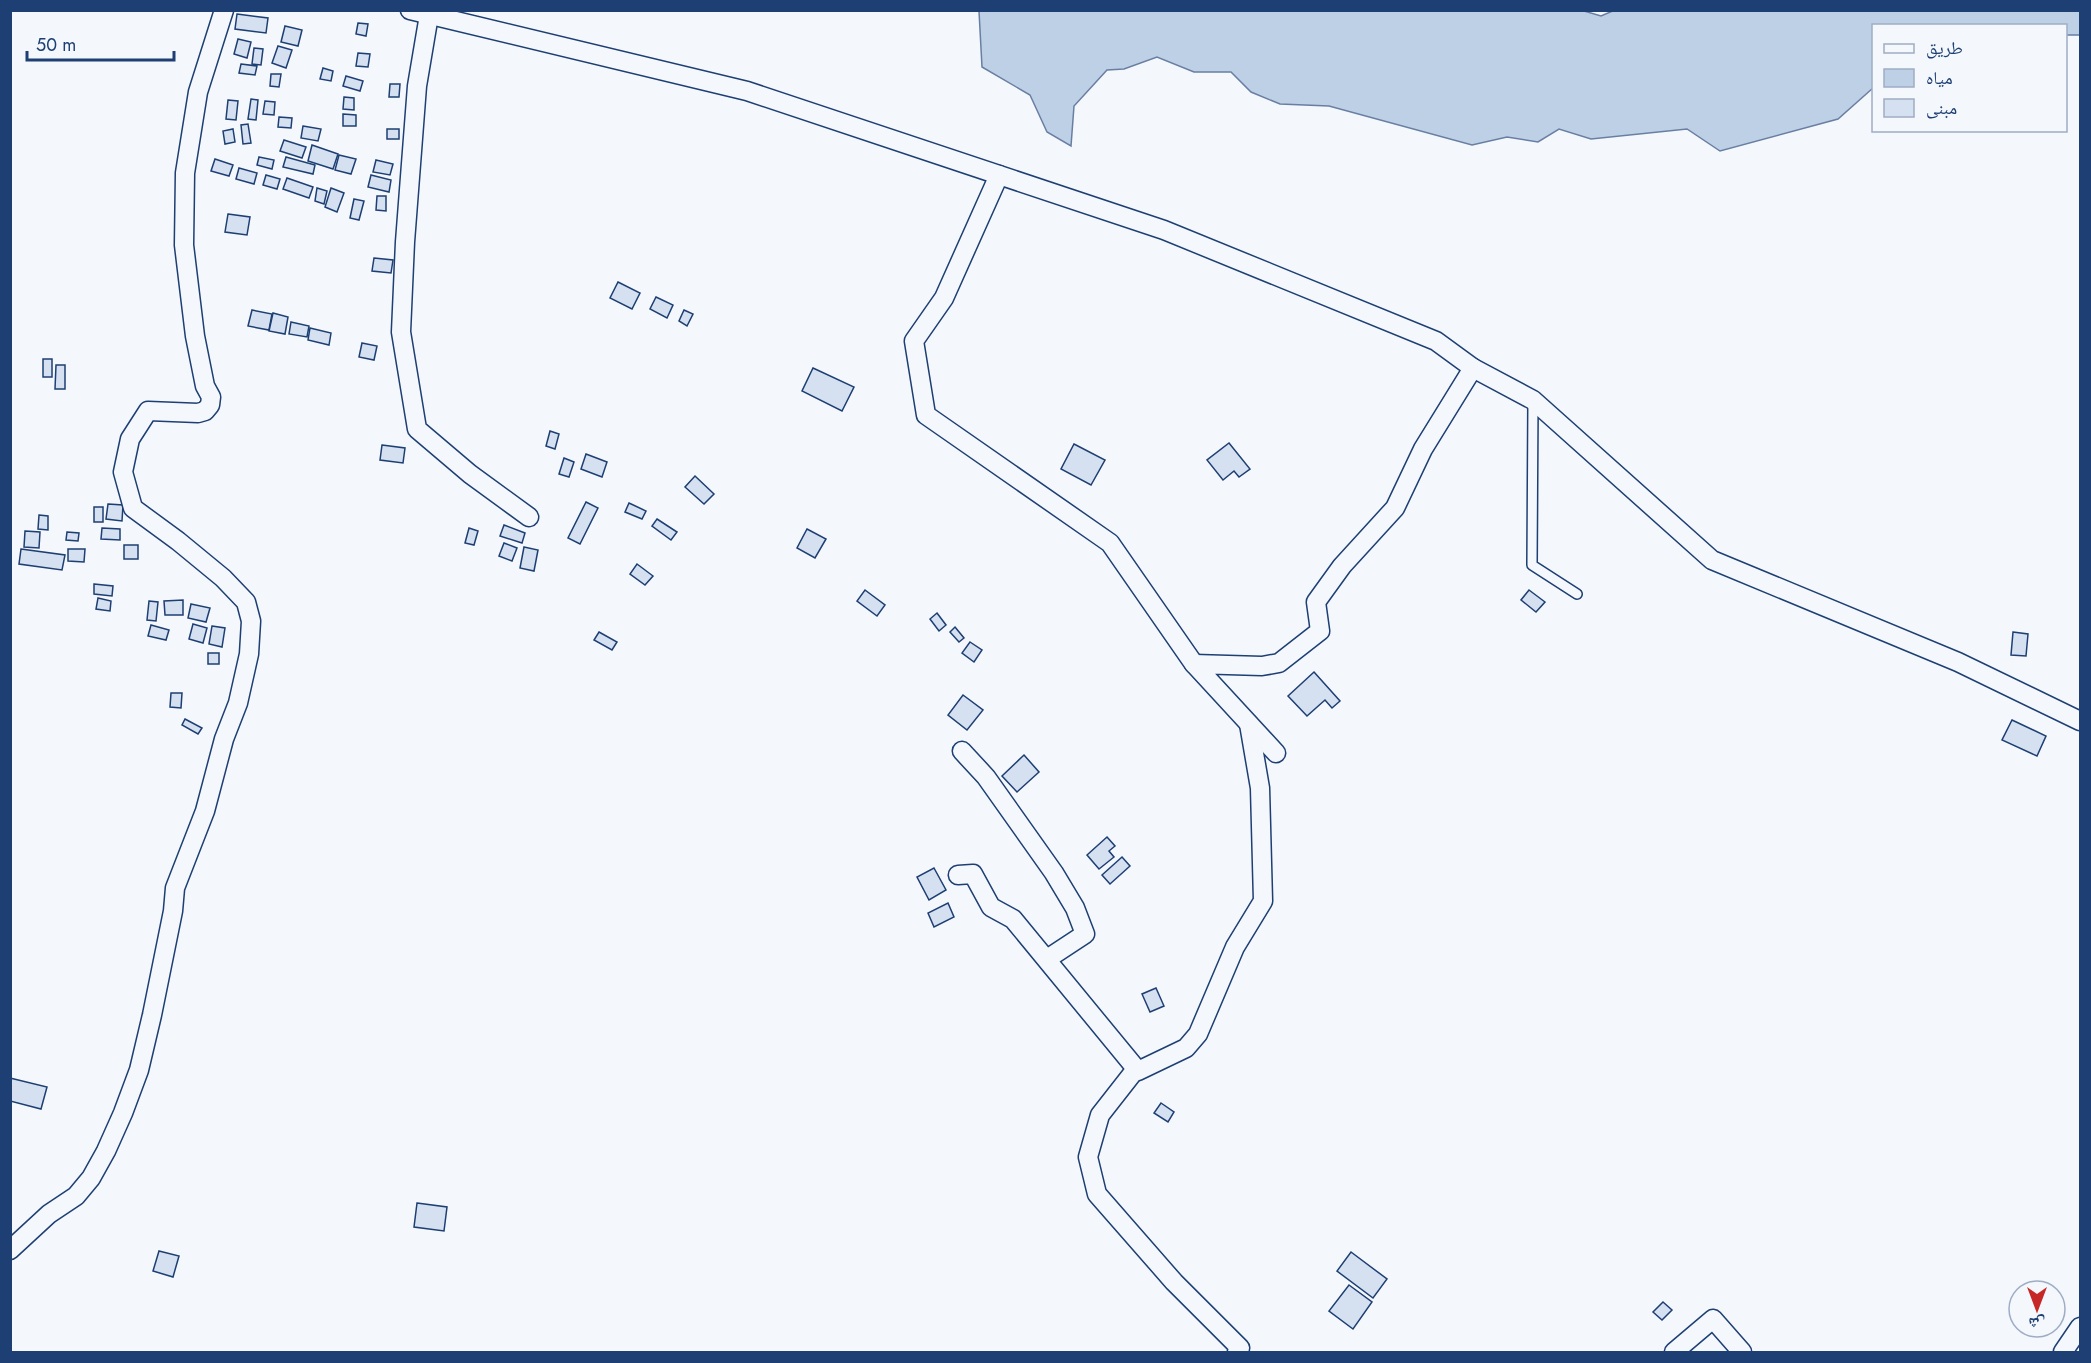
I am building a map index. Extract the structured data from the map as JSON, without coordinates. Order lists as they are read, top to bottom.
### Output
{
  "legend": ["طريق", "مياه", "مبنى"],
  "scale_bar": "50 m",
  "north": "bottom"
}
